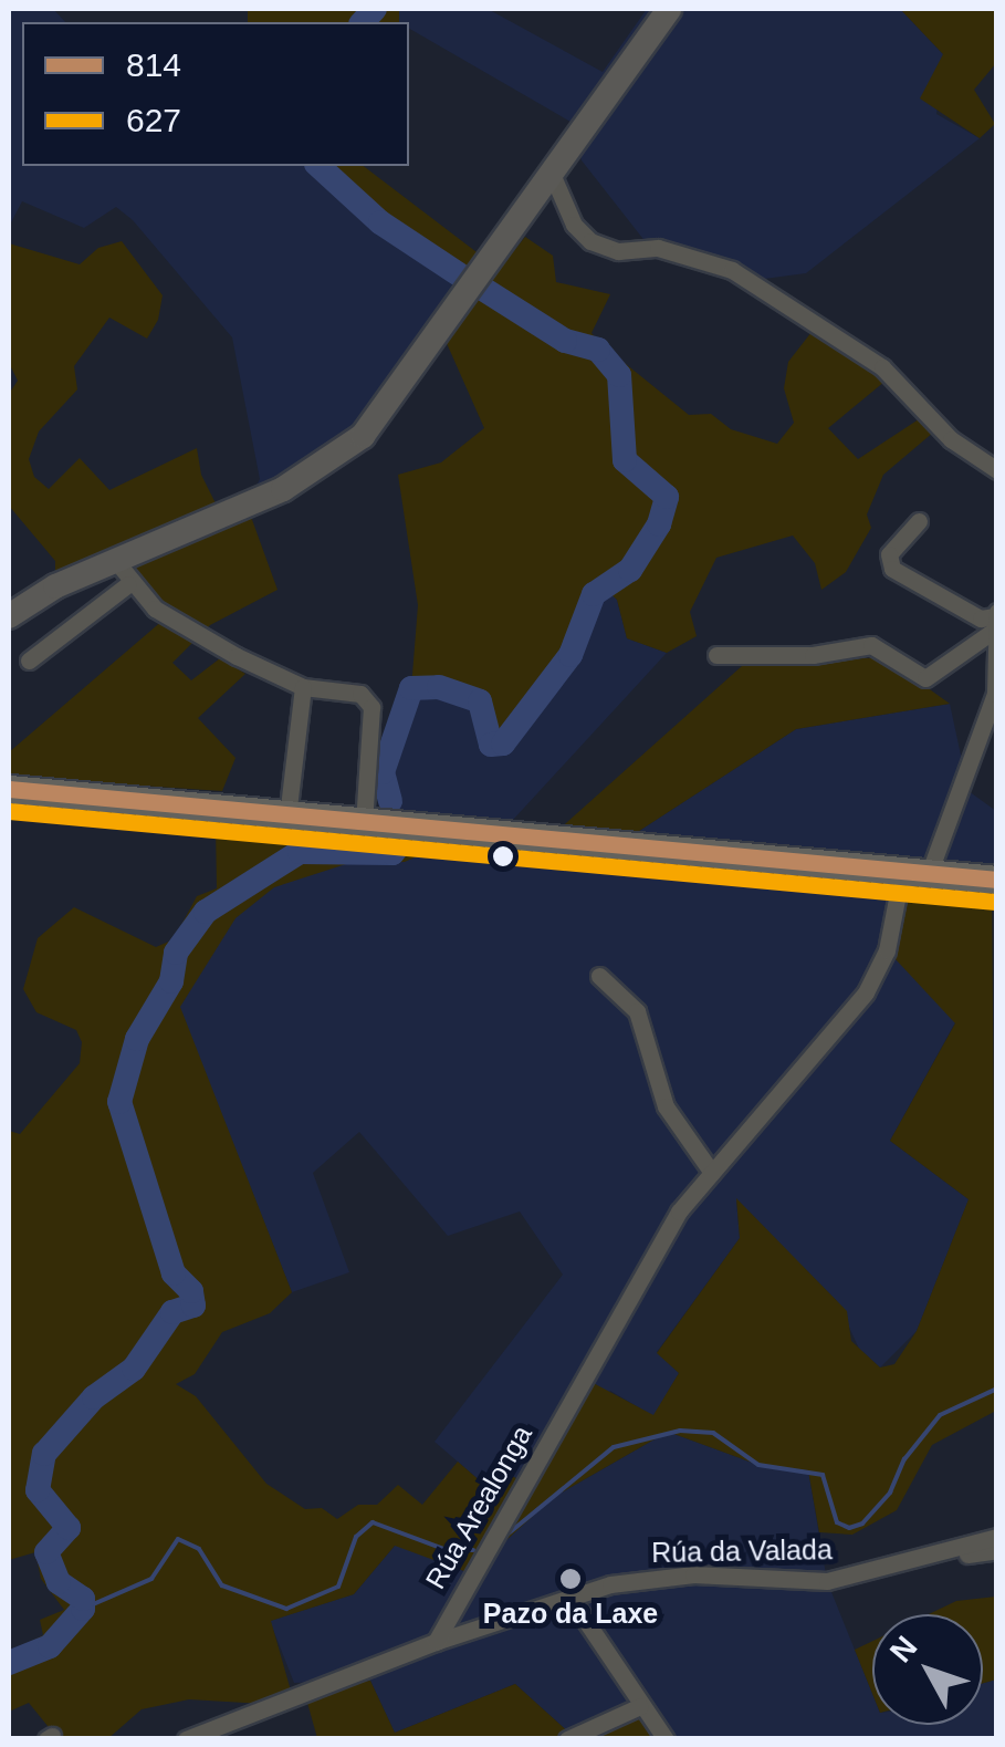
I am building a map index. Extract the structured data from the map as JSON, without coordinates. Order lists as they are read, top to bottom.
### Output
{
  "streets": {
    "street": ["Rúa Arealonga", "Rúa da Valada"]
  },
  "crossings": [
    ["Rúa Arealonga", "Rúa da Valada"]
  ],
  "places": ["Pazo da Laxe"],
  "lines": ["transit line 814", "transit line 627"],
  "legend": ["814", "627"],
  "north": "top left"
}
